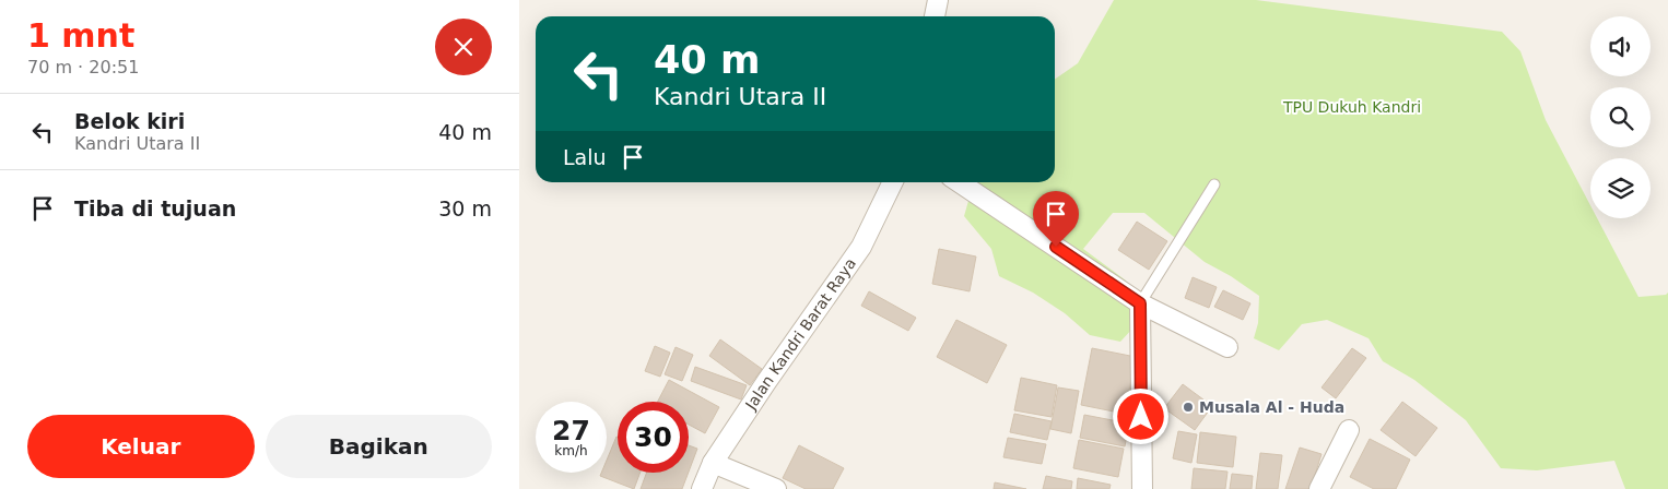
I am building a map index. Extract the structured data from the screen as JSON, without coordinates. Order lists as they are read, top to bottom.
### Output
{
  "streets": {
    "street": ["Jalan Kandri Barat Raya"]
  },
  "parks": ["TPU Dukuh Kandri"],
  "places": ["Musala Al - Huda"],
  "page": {
    "heading": ["1 mnt", "70 m · 20:51"],
    "turn": ["40 m", "Kandri Utara II"],
    "list": [
      {
        "name": "Belok kiri",
        "note": "Kandri Utara II",
        "value": "40 m"
      },
      {
        "name": "Tiba di tujuan",
        "value": "30 m"
      }
    ],
    "then": "Lalu",
    "speed": "27 km/h",
    "limit": "30",
    "buttons": ["Keluar", "Bagikan"]
  }
}
